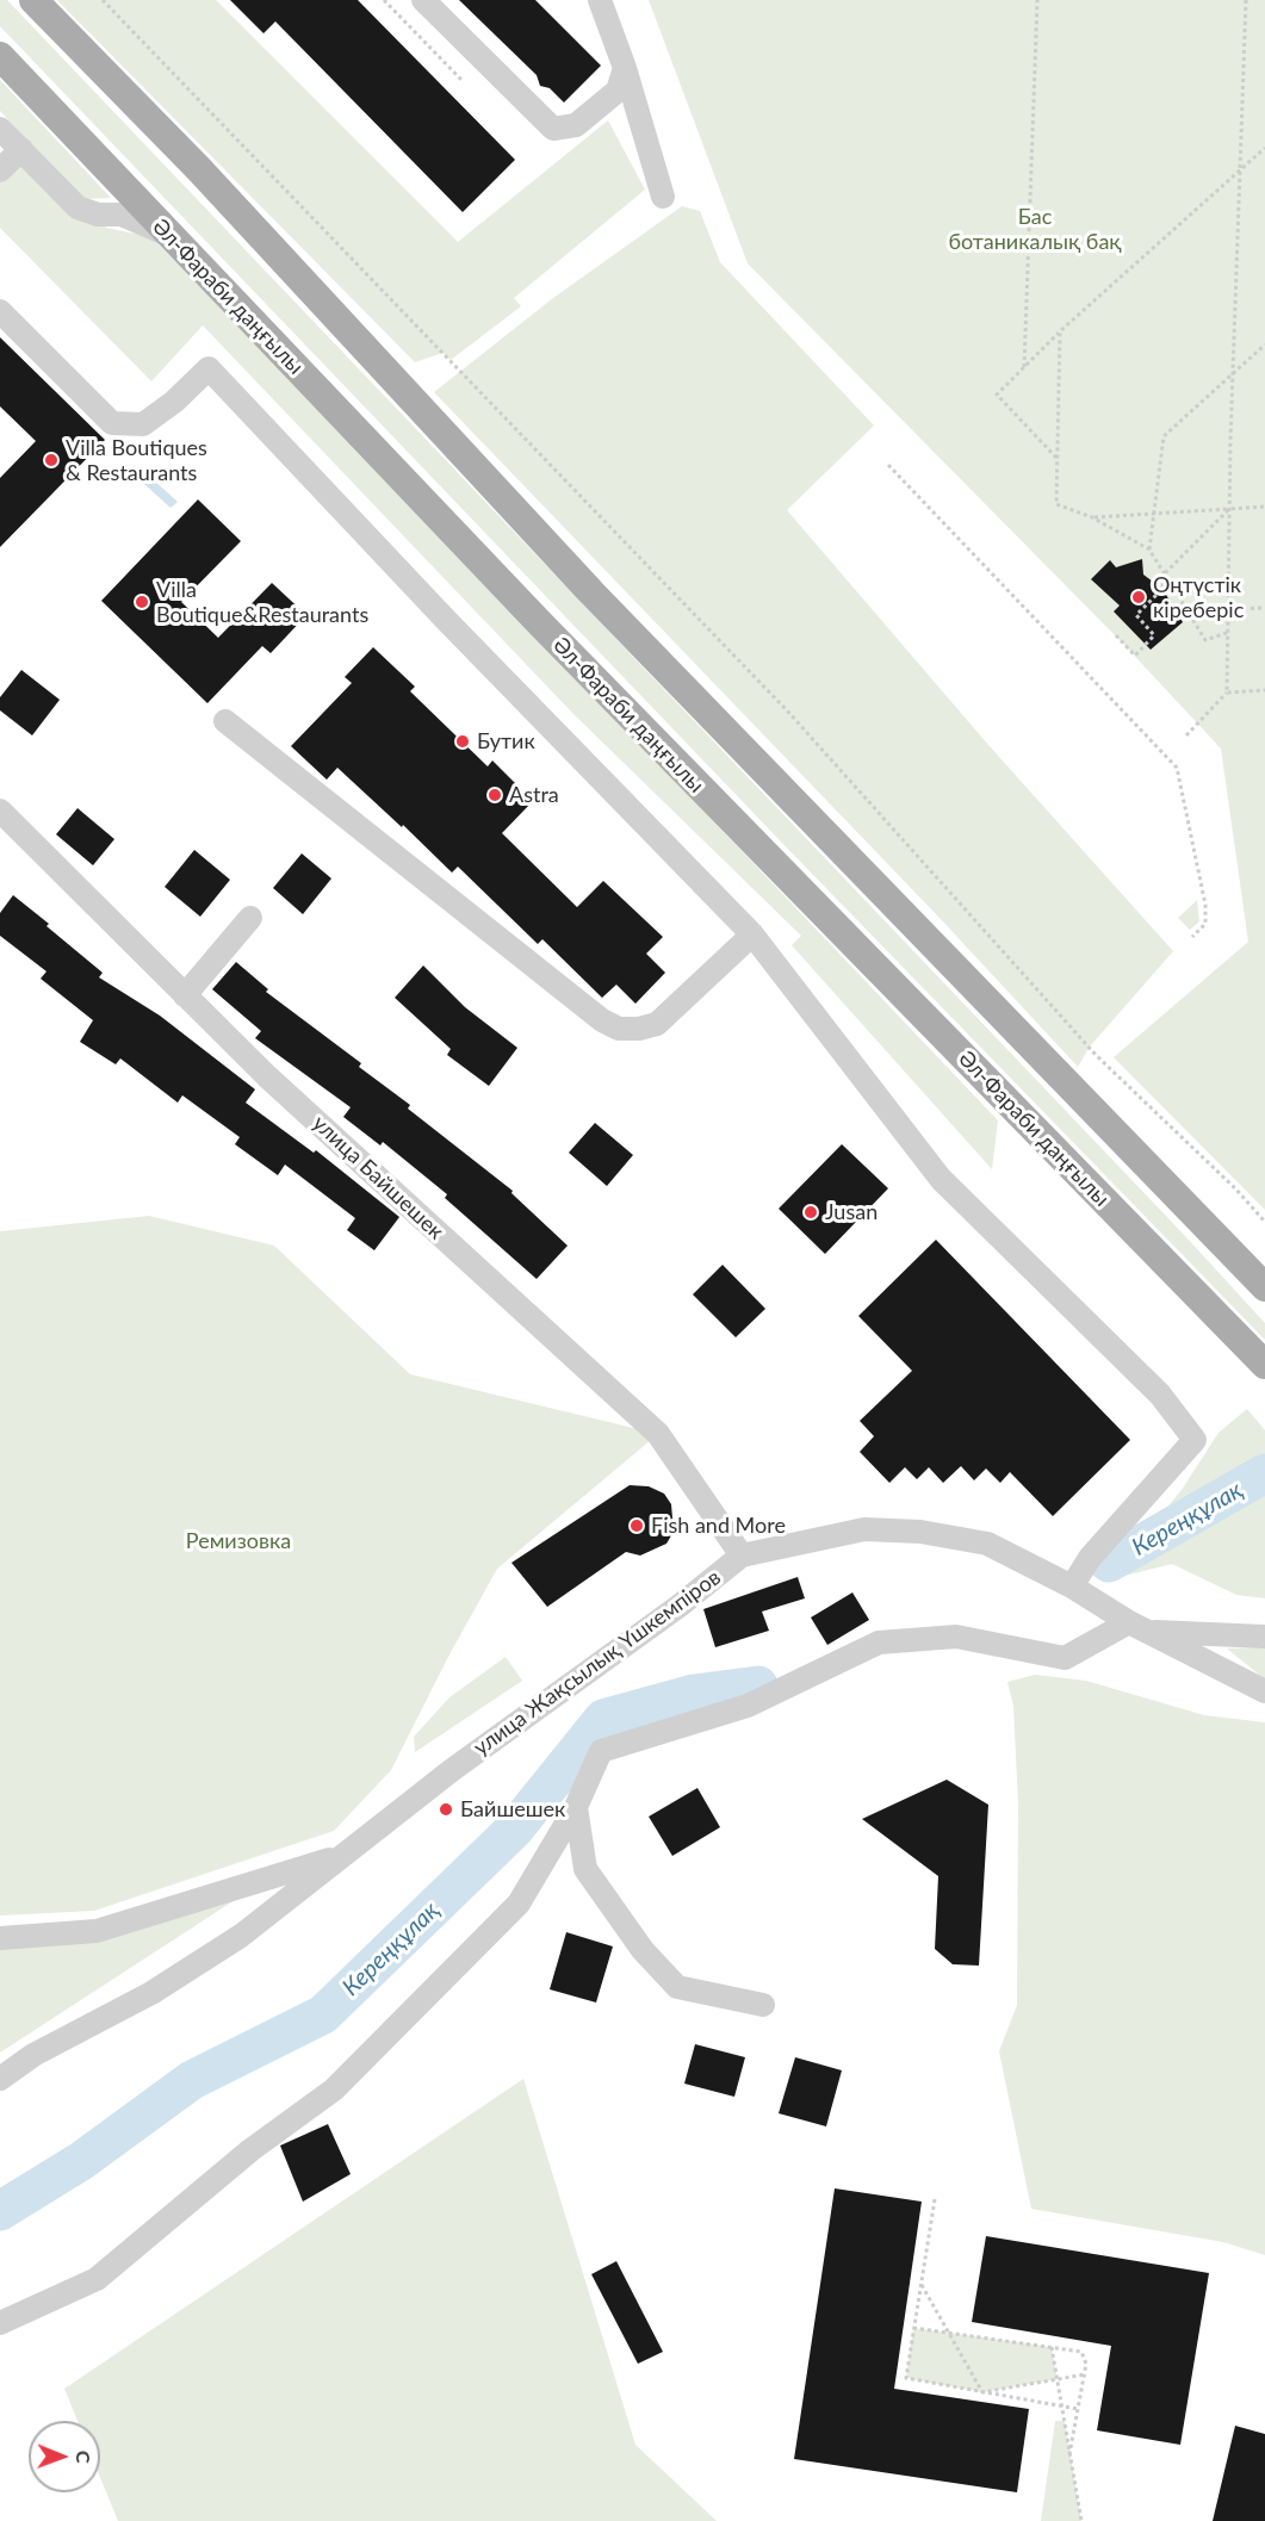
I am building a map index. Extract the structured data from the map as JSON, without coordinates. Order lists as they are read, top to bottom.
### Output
{
  "streets": {
    "main road": ["Әл-Фараби даңғылы"],
    "street": ["улица Байшешек", "улица Жақсылық Үшкемпіров"]
  },
  "crossings": [
    ["улица Байшешек", "улица Жақсылық Үшкемпіров"]
  ],
  "water": ["Кереңқұлақ"],
  "parks": ["Бас ботаникалық бақ", "Ремизовка"],
  "places": [
    "Villa Boutiques & Restaurants",
    "Оңтүстік кіреберіс",
    "Villa Boutique&Restaurants",
    "Бутик",
    "Astra",
    "Jusan",
    "Fish and More",
    "Байшешек"
  ],
  "north": "right"
}
